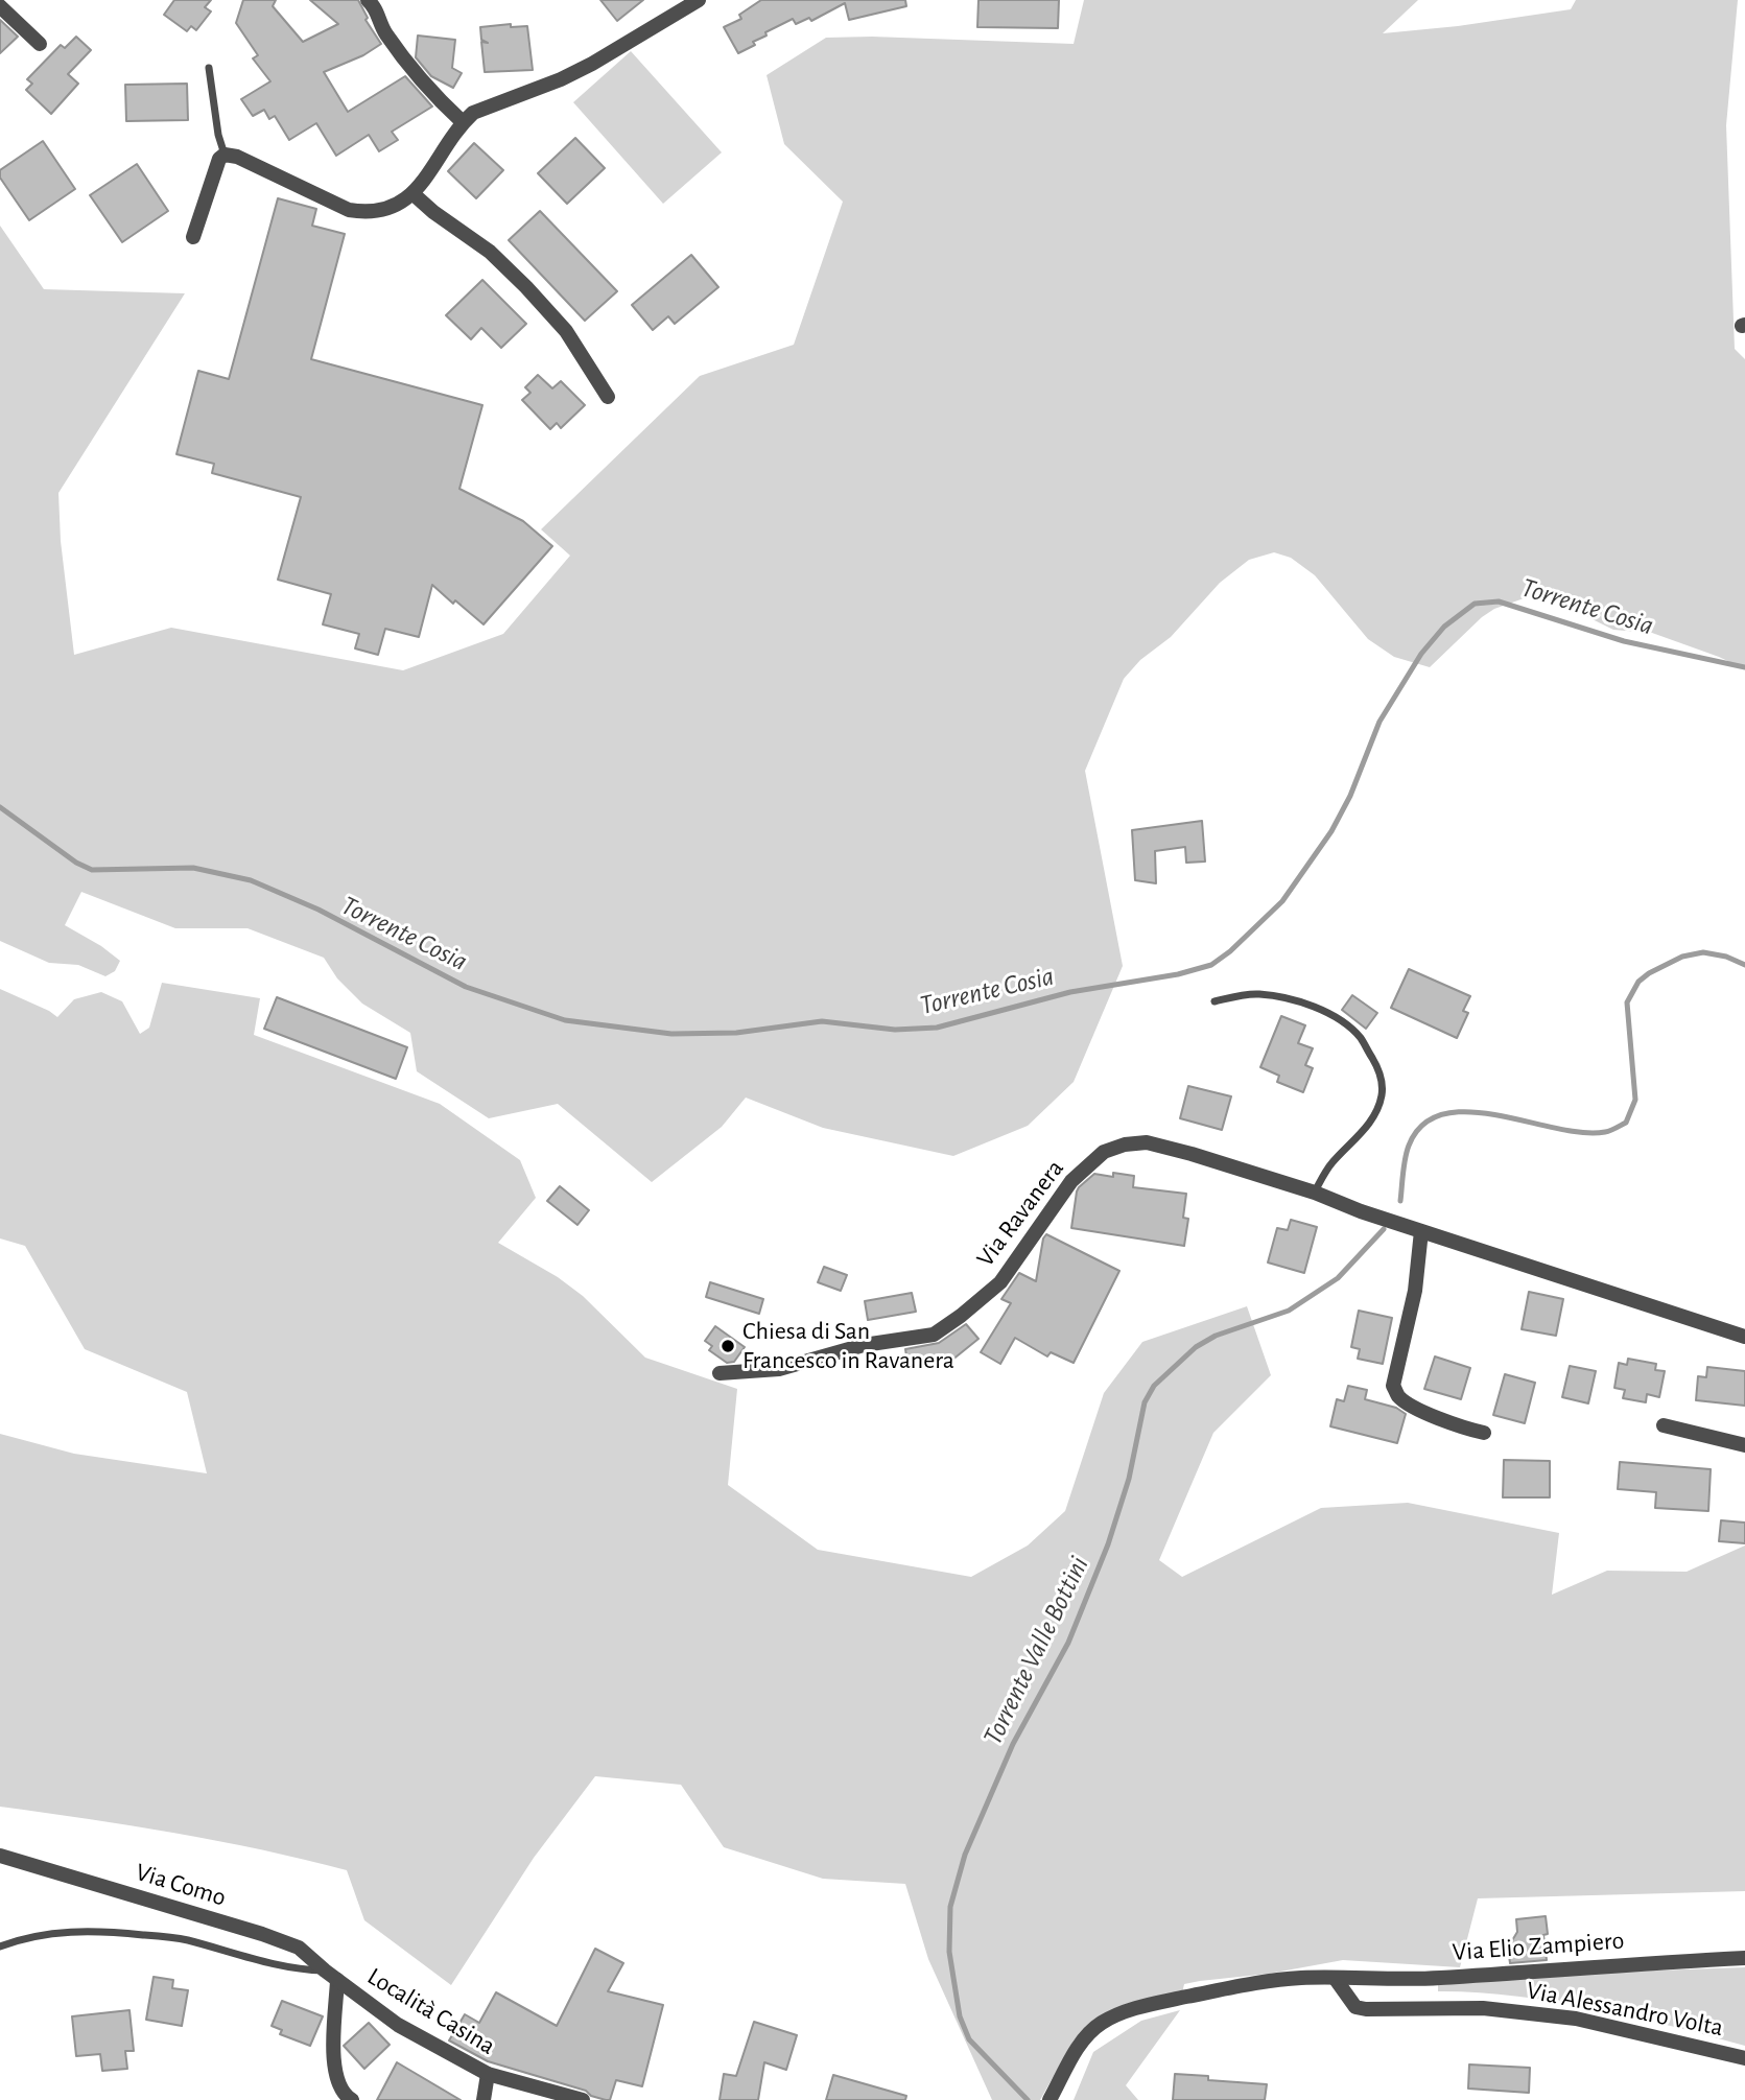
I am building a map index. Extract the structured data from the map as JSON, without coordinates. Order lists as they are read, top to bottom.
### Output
{
  "streets": {
    "street": [
      "Via Ravanera",
      "Via Como",
      "Via Elio Zampiero",
      "Via Alessandro Volta",
      "Località Casina"
    ]
  },
  "crossings": [
    ["Via Como", "Località Casina"],
    ["Via Elio Zampiero", "Via Alessandro Volta"]
  ],
  "water": ["Torrente Cosia", "Torrente Valle Bottini"],
  "places": ["Chiesa di San Francesco in Ravanera"]
}
